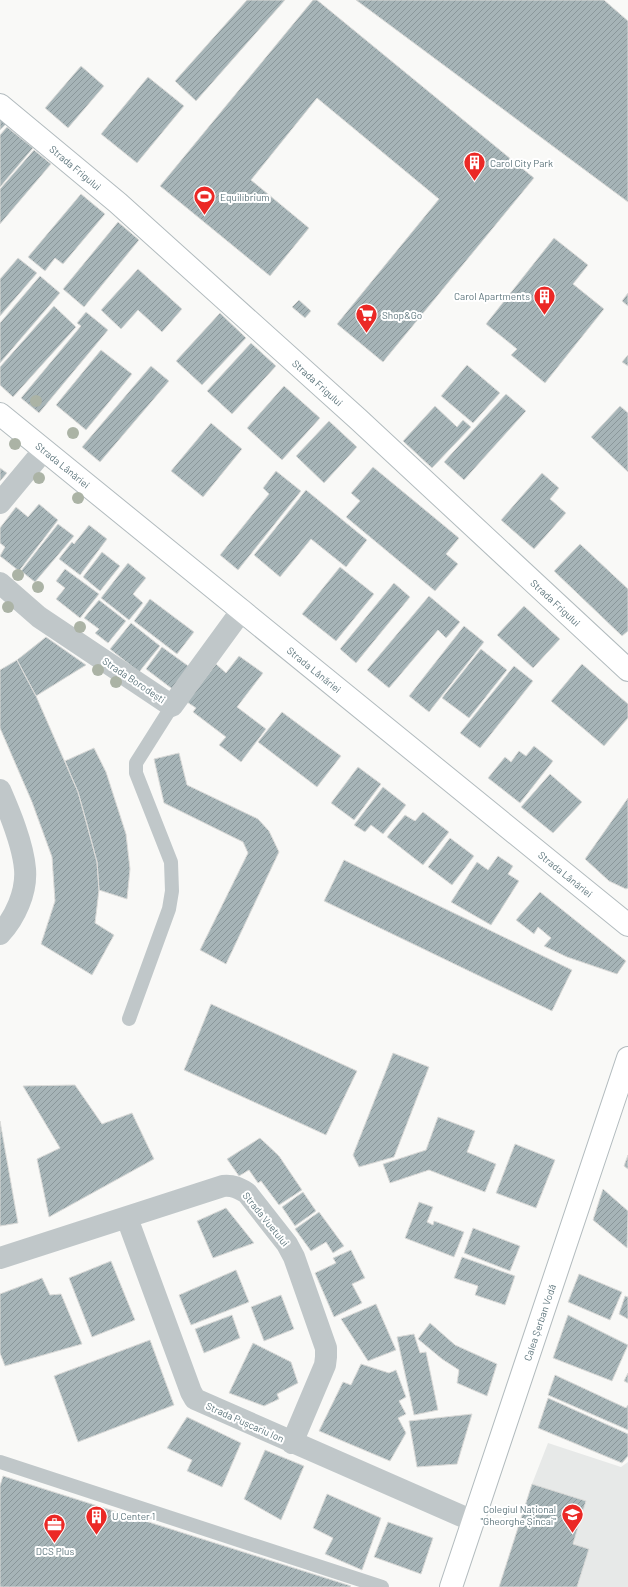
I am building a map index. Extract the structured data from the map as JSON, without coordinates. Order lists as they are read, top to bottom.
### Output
{
  "streets": {
    "street": [
      "Strada Frigului",
      "Strada Lânăriei",
      "Strada Borodești",
      "Strada Vuetului",
      "Calea Șerban Vodă",
      "Strada Pușcariu Ion"
    ]
  },
  "crossings": [
    ["Strada Lânăriei", "Strada Borodești"],
    ["Strada Vuetului", "Strada Pușcariu Ion"],
    ["Calea Șerban Vodă", "Strada Pușcariu Ion"]
  ],
  "places": {
    "building": ["Carol City Park", "Carol Apartments", "U Center 1"],
    "sports": ["Equilibrium"],
    "supermarket": ["Shop&Go"],
    "school or university": ["Colegiul Național \"Gheorghe Șincai\""],
    "office": ["DCS Plus"]
  }
}
